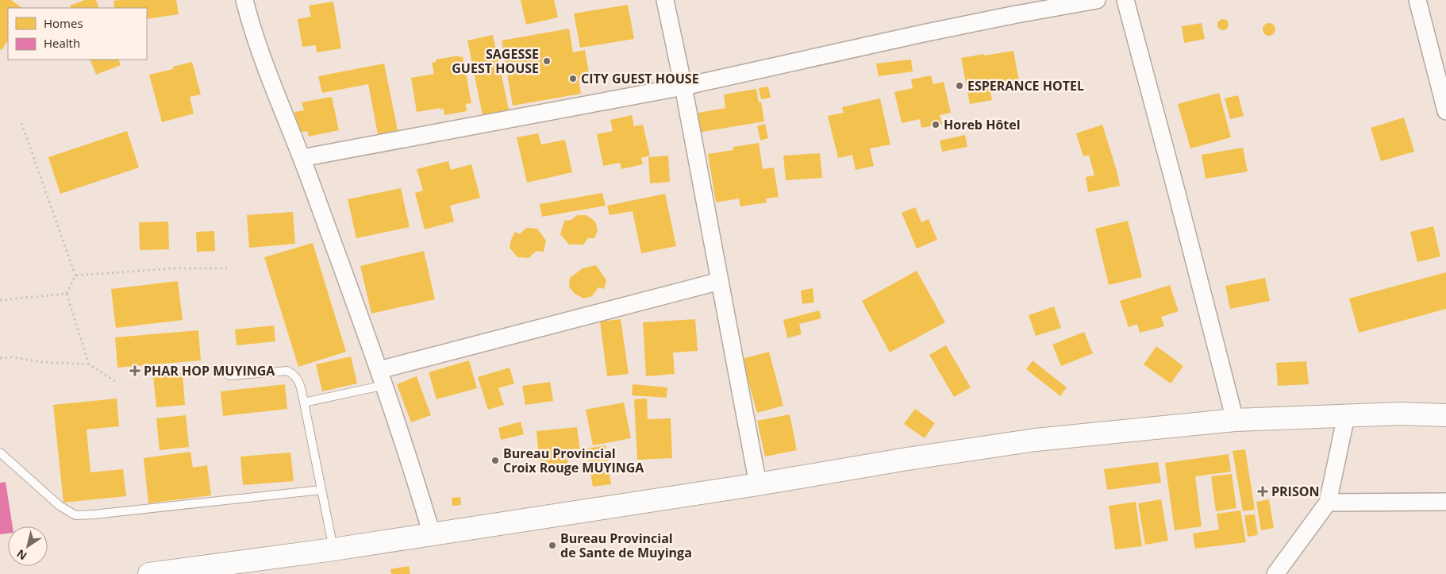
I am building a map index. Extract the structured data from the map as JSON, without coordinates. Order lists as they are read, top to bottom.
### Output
{
  "places": {
    "other": [
      "SAGESSE GUEST HOUSE",
      "CITY GUEST HOUSE",
      "ESPERANCE HOTEL",
      "Horeb Hôtel",
      "Bureau Provincial Croix Rouge MUYINGA",
      "Bureau Provincial de Sante de Muyinga"
    ],
    "health": ["PHAR HOP MUYINGA", "PRISON"]
  },
  "legend": ["Homes", "Health"],
  "north": "bottom left"
}
